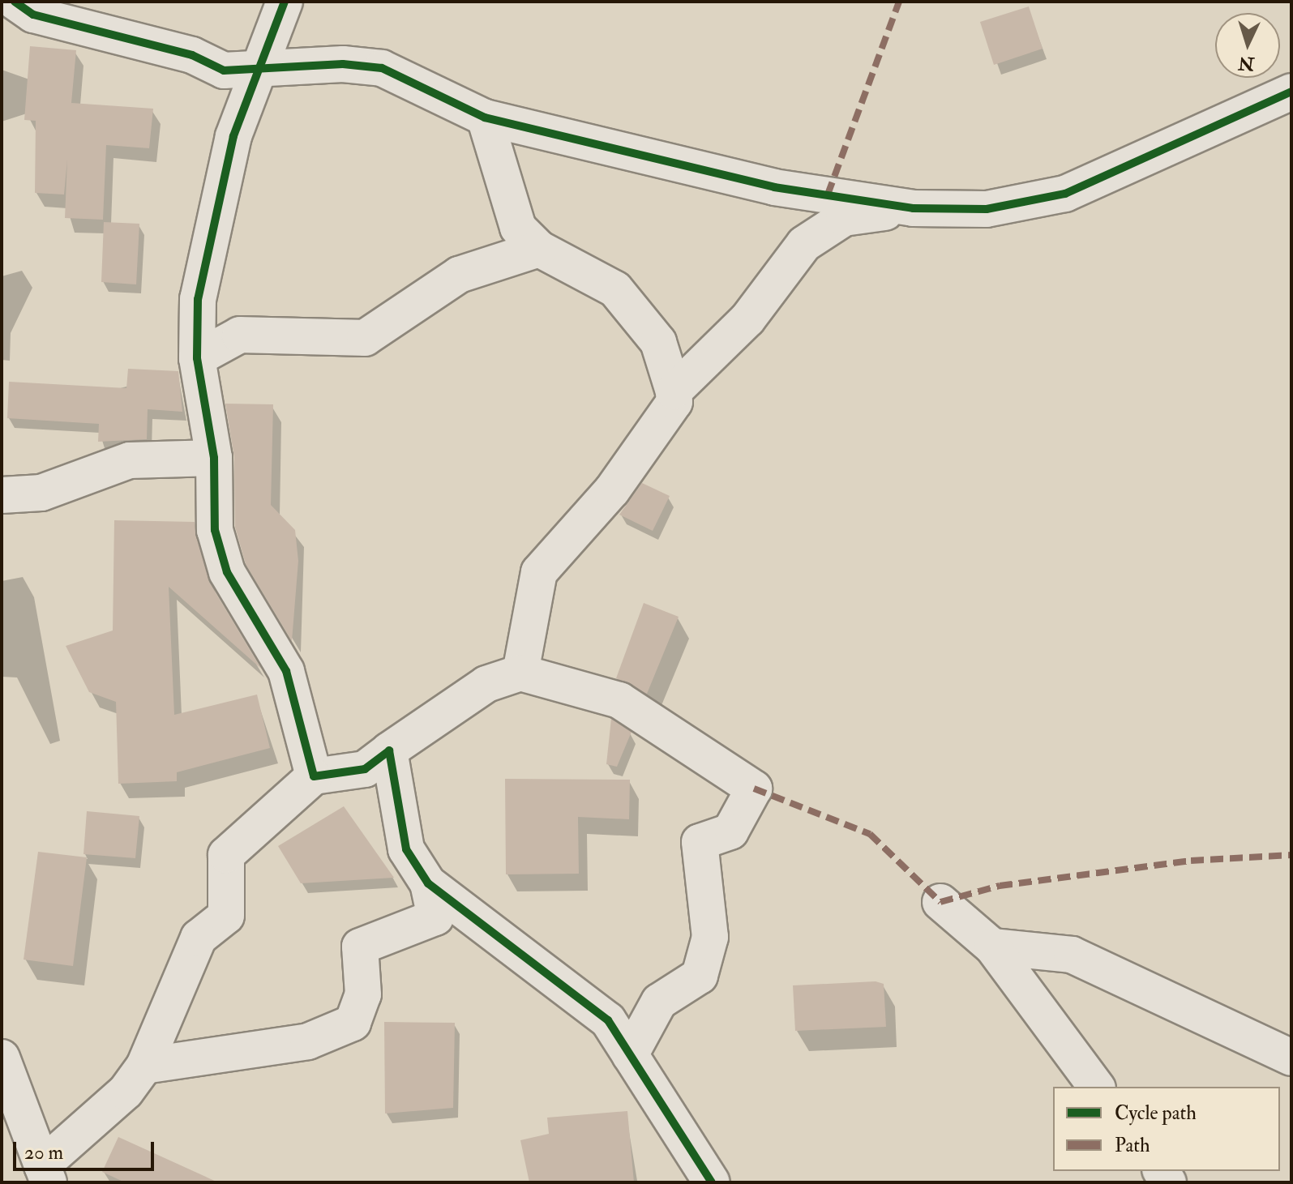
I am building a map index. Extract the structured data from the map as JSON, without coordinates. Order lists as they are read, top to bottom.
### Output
{
  "legend": ["Cycle path", "Path"],
  "scale_bar": "20 m",
  "north": "bottom"
}
